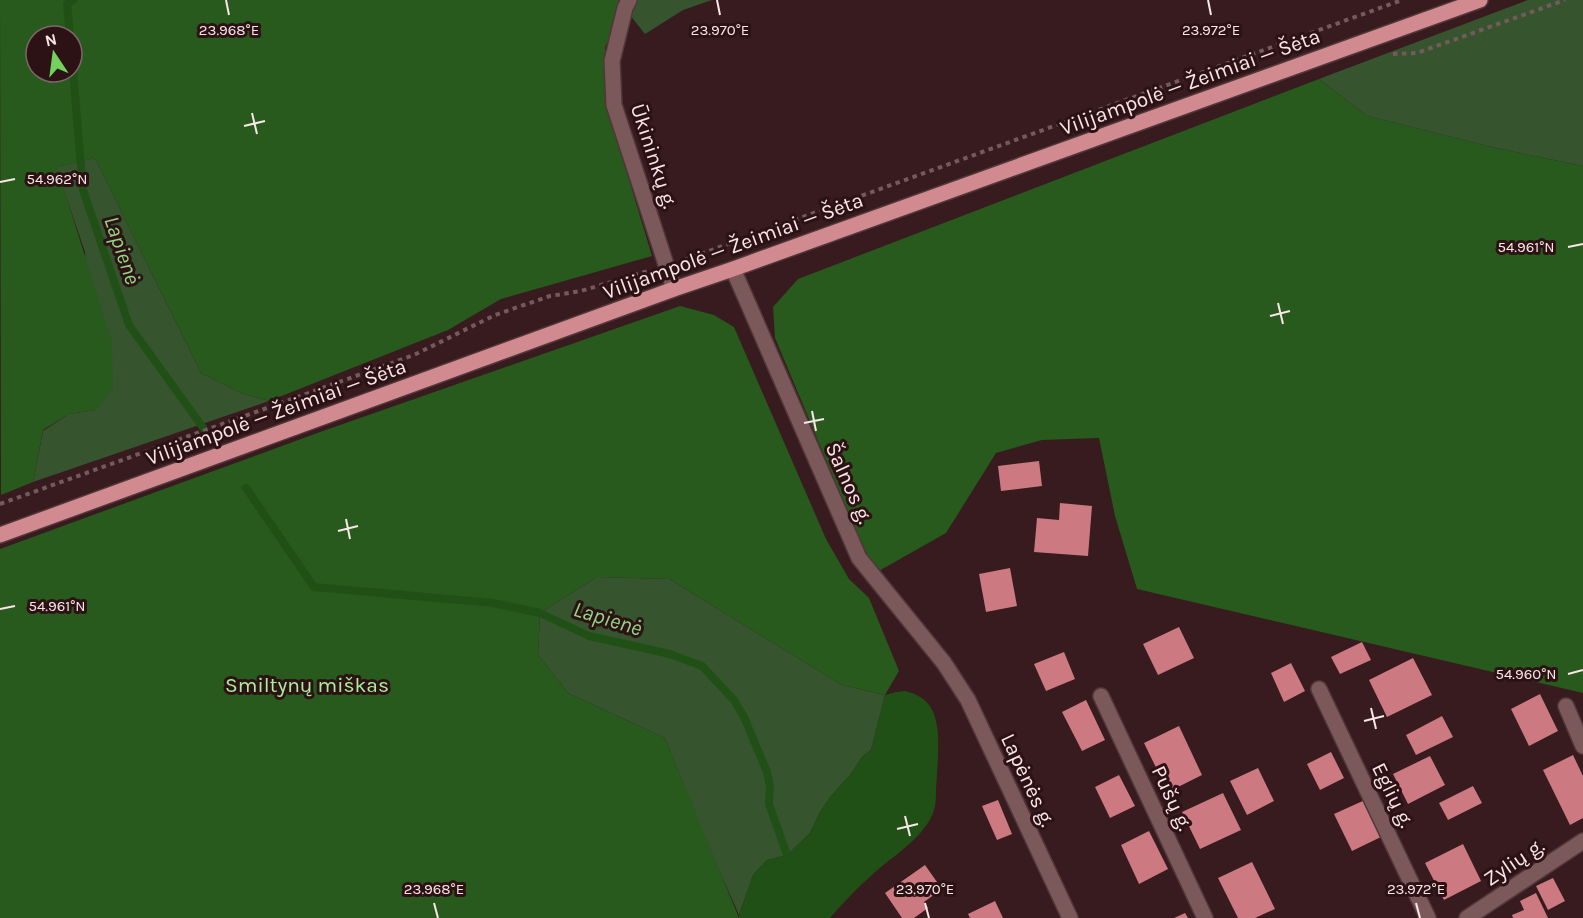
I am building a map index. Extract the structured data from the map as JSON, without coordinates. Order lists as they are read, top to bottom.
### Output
{
  "streets": {
    "main road": ["Vilijampolė — Žeimiai — Šėta"],
    "street": [
      "Ūkininkų g.",
      "Šalnos g.",
      "Lapėnės g.",
      "Eglių g.",
      "Pušų g.",
      "Zylių g."
    ]
  },
  "crossings": [
    ["Vilijampolė — Žeimiai — Šėta", "Ūkininkų g."],
    ["Vilijampolė — Žeimiai — Šėta", "Šalnos g."],
    ["Šalnos g.", "Lapėnės g."]
  ],
  "water": ["Lapienė"],
  "parks": ["Smiltynų miškas"],
  "north": "top",
  "coordinates": [
    "23.968°E",
    "23.970°E",
    "23.972°E",
    "54.962°N",
    "54.961°N",
    "54.960°N"
  ]
}
